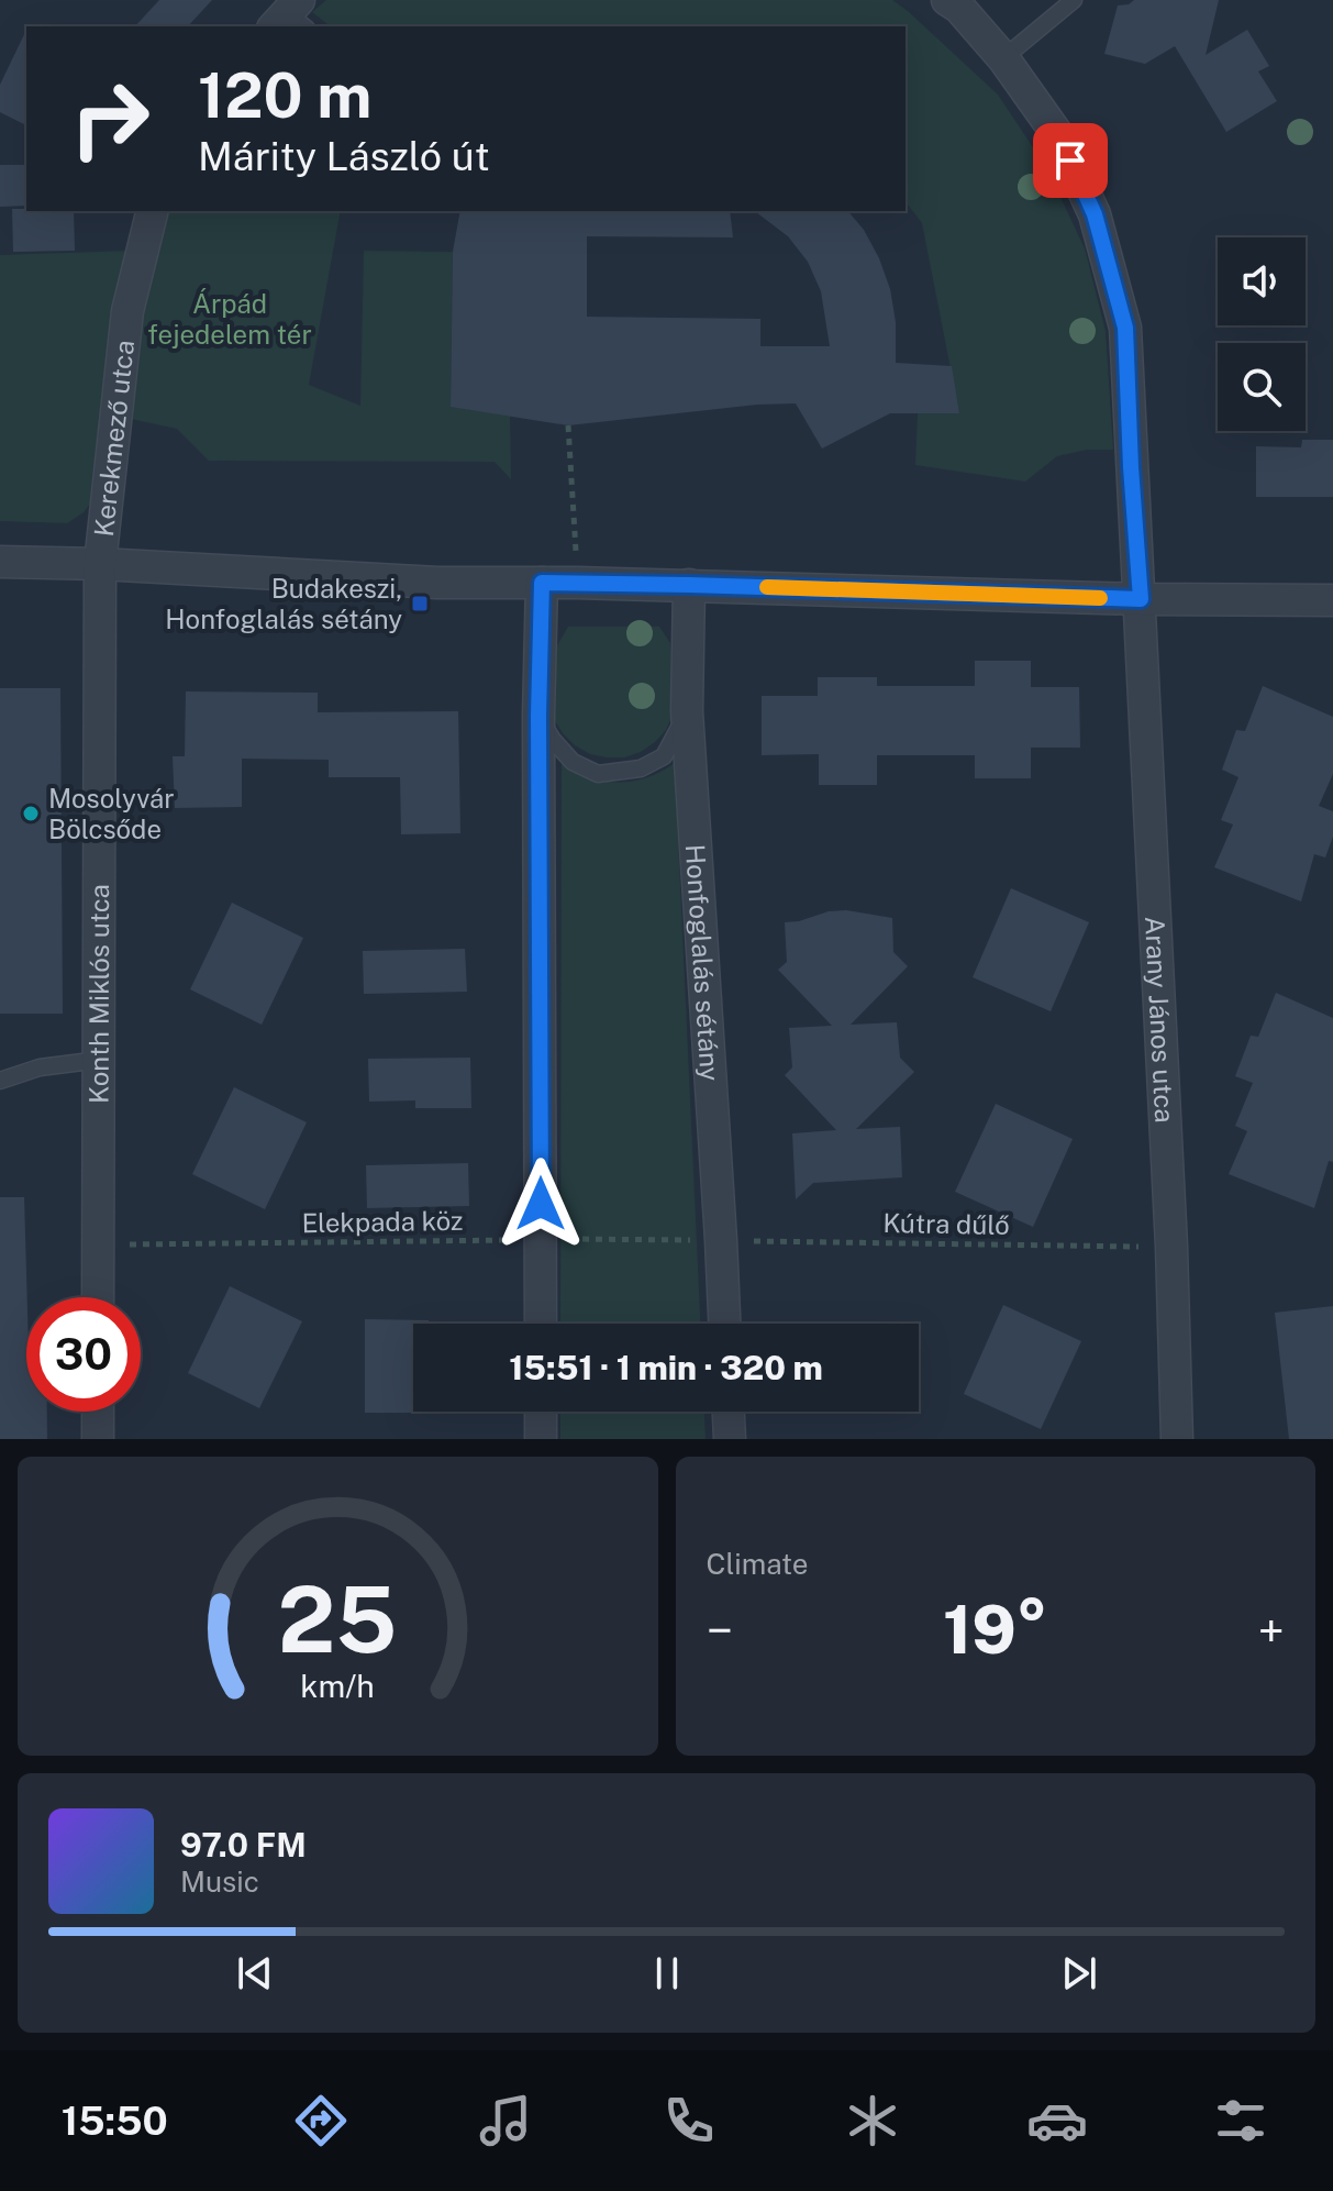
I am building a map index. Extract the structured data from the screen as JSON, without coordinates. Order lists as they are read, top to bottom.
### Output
{
  "streets": {
    "street": [
      "Kerekmező utca",
      "Honfoglalás sétány",
      "Konth Miklós utca",
      "Arany János utca"
    ],
    "path": ["Elekpada köz", "Kútra dűlő"]
  },
  "crossings": [
    ["Kerekmező utca", "Konth Miklós utca"],
    ["Honfoglalás sétány", "Elekpada köz"],
    ["Honfoglalás sétány", "Kútra dűlő"],
    ["Konth Miklós utca", "Elekpada köz"],
    ["Arany János utca", "Kútra dűlő"],
    ["Elekpada köz", "Kútra dűlő"]
  ],
  "parks": ["Árpád fejedelem tér"],
  "places": {
    "transit": ["Budakeszi, Honfoglalás sétány"],
    "other": ["Mosolyvár Bölcsőde"]
  },
  "page": {
    "turn": ["120 m", "Márity László út"],
    "limit": "30",
    "trip": "15:51 · 1 min · 320 m",
    "tile": "Climate",
    "heat": ["−", "19°", "+"],
    "song": ["97.0 FM", "Music"],
    "tabs": "15:50",
    "gauge": ["25", "km/h"]
  }
}
